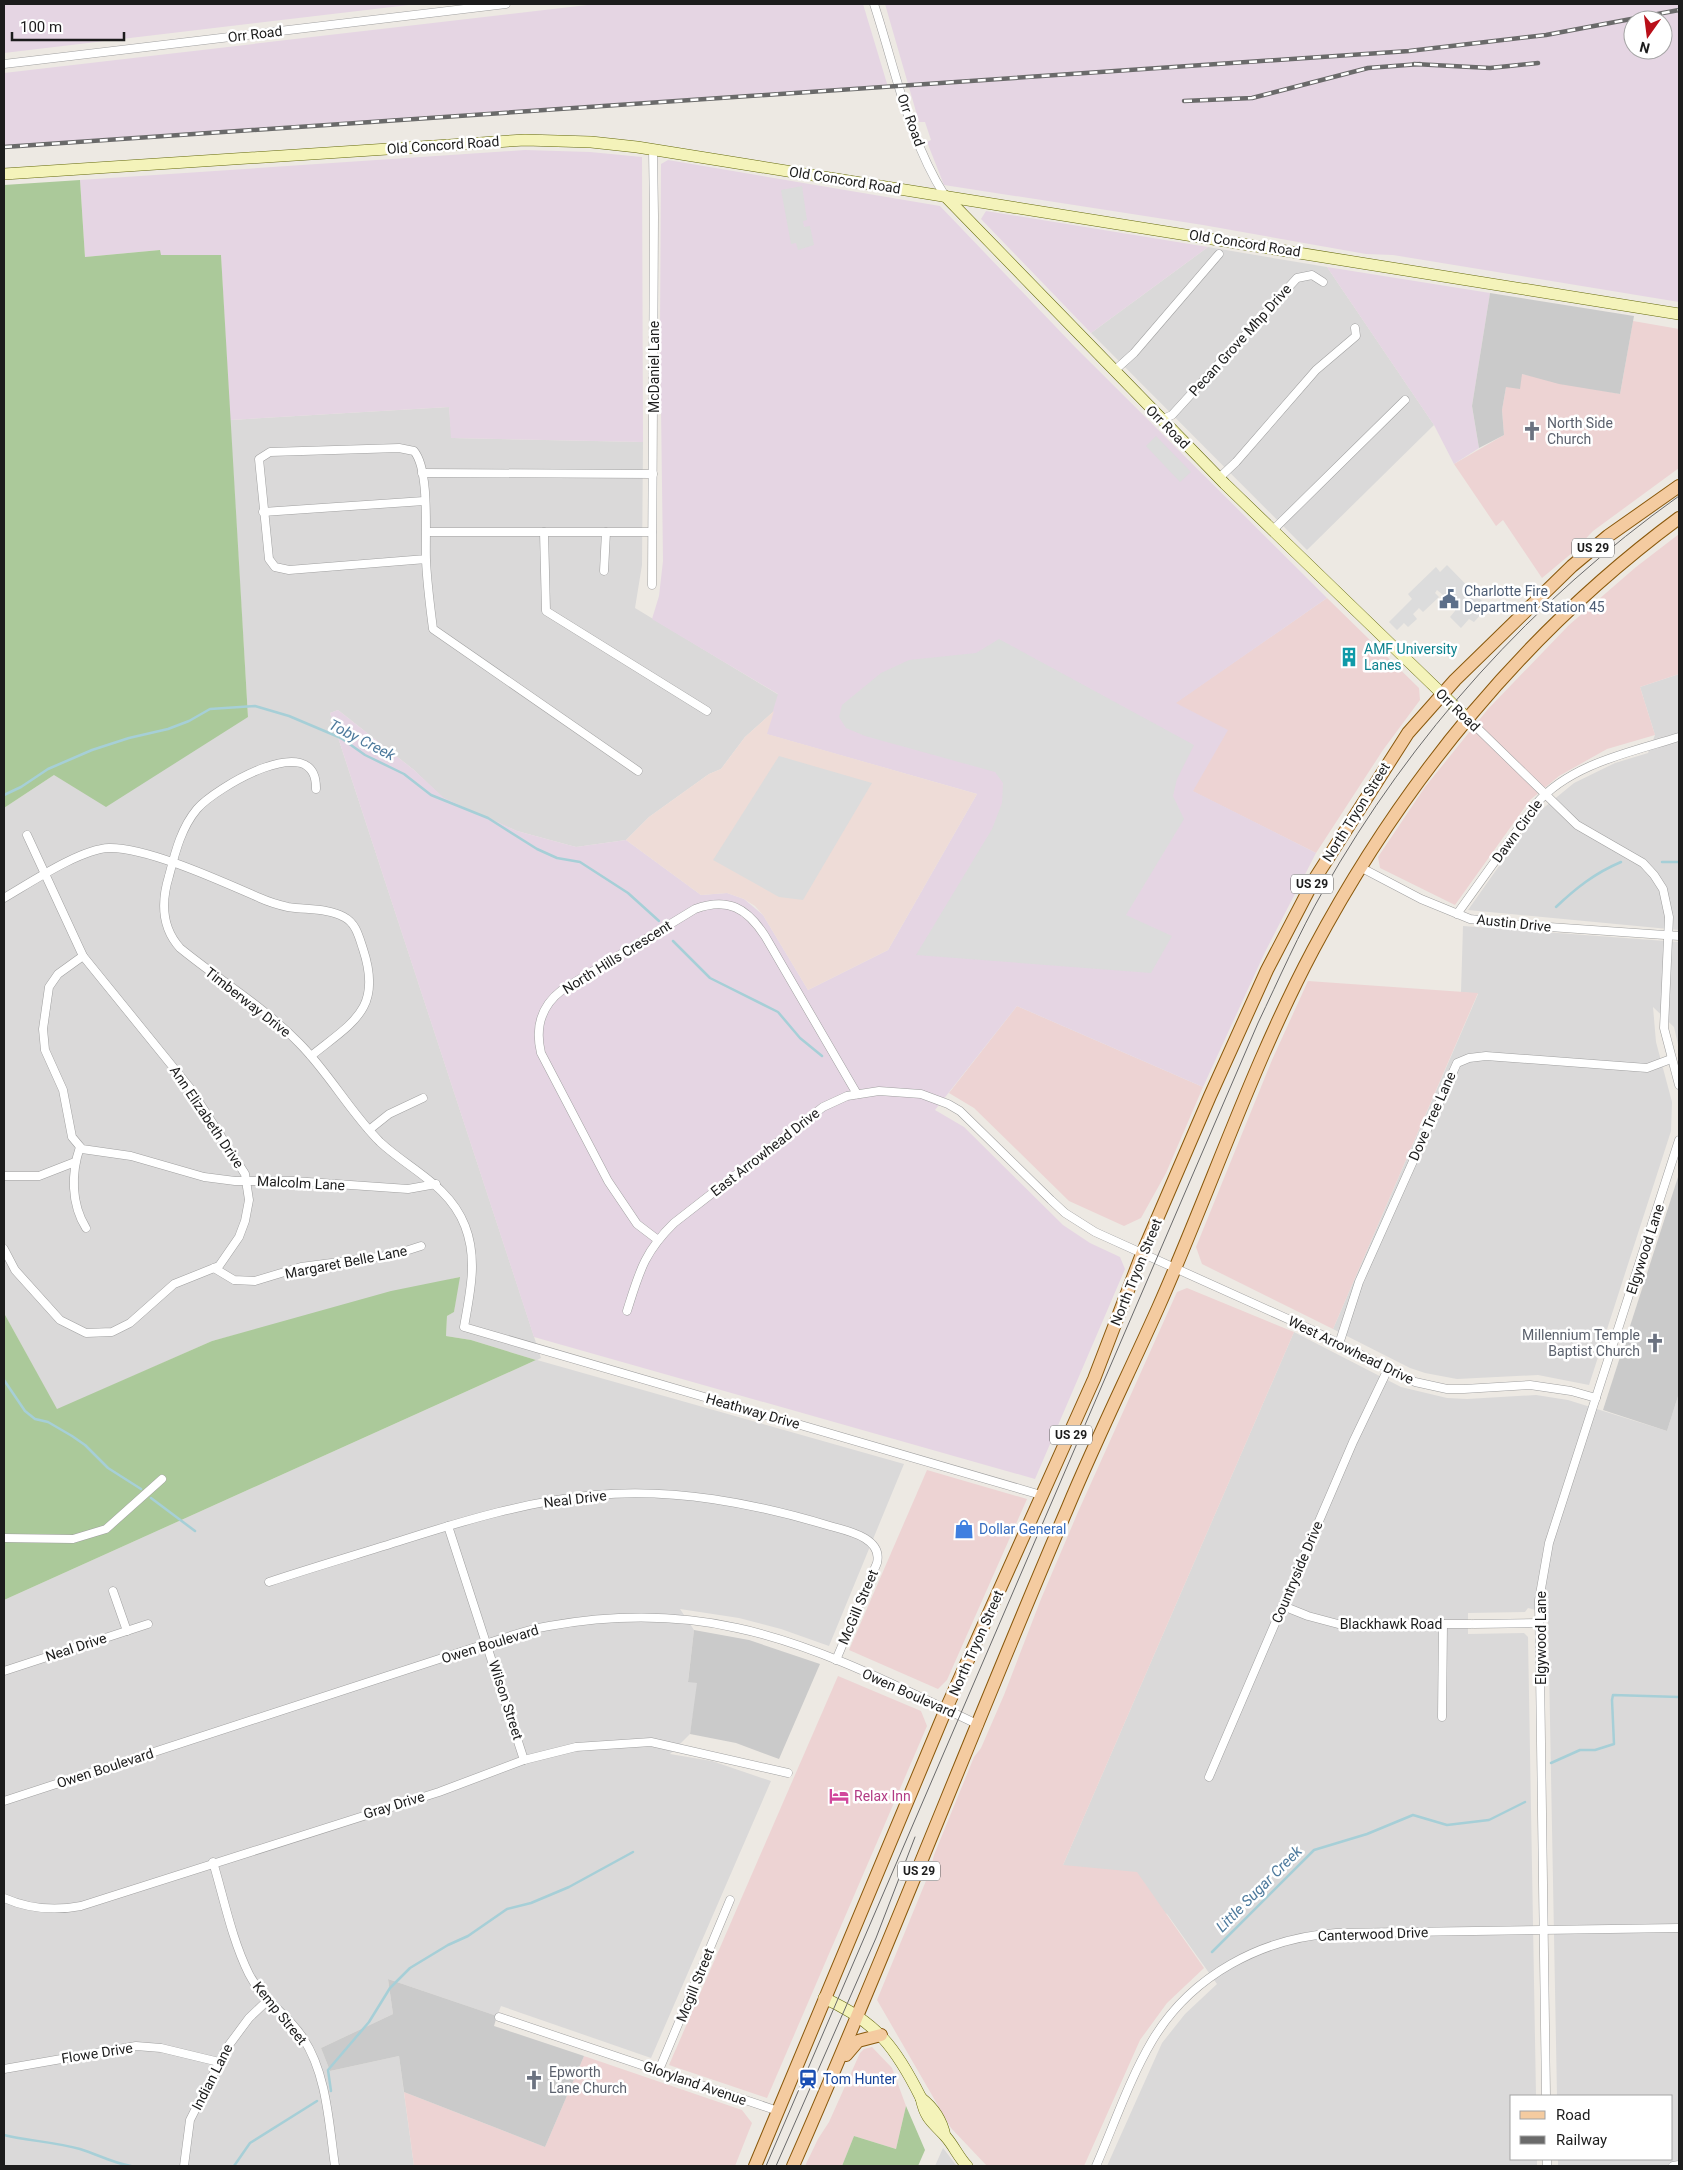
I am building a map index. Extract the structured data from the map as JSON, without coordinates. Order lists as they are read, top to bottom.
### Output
{
  "streets": {
    "main road": ["US 29", "North Tryon Street"],
    "street": [
      "Orr Road",
      "Old Concord Road",
      "Pecan Grove Mhp Drive",
      "McDaniel Lane",
      "Dawn Circle",
      "Austin Drive",
      "North Hills Crescent",
      "Timberway Drive",
      "Dove Tree Lane",
      "Ann Elizabeth Drive",
      "East Arrowhead Drive",
      "Malcolm Lane",
      "Elgywood Lane",
      "Margaret Belle Lane",
      "West Arrowhead Drive",
      "Heathway Drive",
      "Neal Drive",
      "Countryside Drive",
      "McGill Street",
      "Blackhawk Road",
      "Owen Boulevard",
      "Wilson Street",
      "Gray Drive",
      "Canterwood Drive",
      "Mcgill Street",
      "Kemp Street",
      "Flowe Drive",
      "Indian Lane",
      "Gloryland Avenue"
    ]
  },
  "crossings": [
    ["Orr Road", "Old Concord Road"],
    ["Orr Road", "Pecan Grove Mhp Drive"],
    ["Orr Road", "US 29"],
    ["Orr Road", "North Tryon Street"],
    ["Orr Road", "Dawn Circle"],
    ["Orr Road", "Austin Drive"],
    ["Old Concord Road", "McDaniel Lane"],
    ["US 29", "Austin Drive"],
    ["US 29", "East Arrowhead Drive"],
    ["US 29", "West Arrowhead Drive"],
    ["US 29", "Owen Boulevard"],
    ["North Tryon Street", "East Arrowhead Drive"],
    ["North Tryon Street", "Heathway Drive"],
    ["North Tryon Street", "Owen Boulevard"],
    ["North Tryon Street", "Gloryland Avenue"],
    ["Dawn Circle", "Austin Drive"],
    ["North Hills Crescent", "East Arrowhead Drive"],
    ["Timberway Drive", "Malcolm Lane"],
    ["Timberway Drive", "Heathway Drive"],
    ["Dove Tree Lane", "West Arrowhead Drive"],
    ["Ann Elizabeth Drive", "Malcolm Lane"],
    ["Ann Elizabeth Drive", "Margaret Belle Lane"],
    ["East Arrowhead Drive", "West Arrowhead Drive"],
    ["Elgywood Lane", "West Arrowhead Drive"],
    ["Elgywood Lane", "Blackhawk Road"],
    ["Elgywood Lane", "Canterwood Drive"],
    ["West Arrowhead Drive", "Countryside Drive"],
    ["Neal Drive", "McGill Street"],
    ["Neal Drive", "Wilson Street"],
    ["Countryside Drive", "Blackhawk Road"],
    ["McGill Street", "Owen Boulevard"],
    ["Owen Boulevard", "Wilson Street"],
    ["Wilson Street", "Gray Drive"],
    ["Gray Drive", "Kemp Street"],
    ["Mcgill Street", "Gloryland Avenue"],
    ["Kemp Street", "Indian Lane"],
    ["Flowe Drive", "Indian Lane"]
  ],
  "water": ["Toby Creek", "Little Sugar Creek"],
  "places": {
    "church": ["North Side Church", "Millennium Temple Baptist Church", "Epworth Lane Church"],
    "public building": ["Charlotte Fire Department Station 45"],
    "building": ["AMF University Lanes"],
    "shop": ["Dollar General"],
    "hotel": ["Relax Inn"],
    "station": ["Tom Hunter"]
  },
  "legend": ["Road", "Railway"],
  "scale_bar": "100 m",
  "north": "bottom"
}
